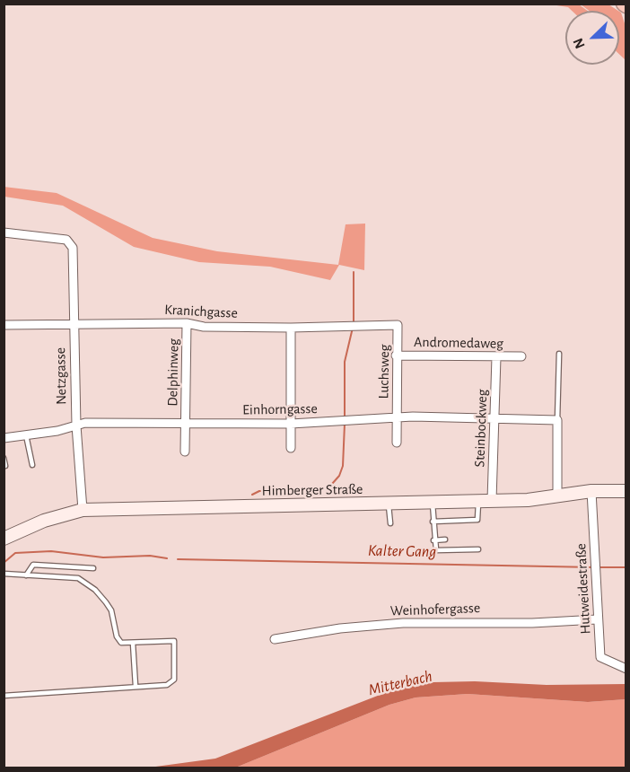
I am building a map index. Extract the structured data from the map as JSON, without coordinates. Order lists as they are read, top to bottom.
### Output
{
  "streets": {
    "main road": ["Himberger Straße"],
    "street": [
      "Kranichgasse",
      "Andromedaweg",
      "Luchsweg",
      "Delphinweg",
      "Netzgasse",
      "Einhorngasse",
      "Steinbockweg",
      "Hutweidestraße",
      "Weinhofergasse"
    ]
  },
  "crossings": [
    ["Kranichgasse", "Luchsweg"],
    ["Kranichgasse", "Delphinweg"],
    ["Kranichgasse", "Netzgasse"],
    ["Andromedaweg", "Luchsweg"],
    ["Andromedaweg", "Steinbockweg"],
    ["Luchsweg", "Einhorngasse"],
    ["Delphinweg", "Einhorngasse"],
    ["Netzgasse", "Einhorngasse"],
    ["Netzgasse", "Himberger Straße"],
    ["Einhorngasse", "Steinbockweg"],
    ["Steinbockweg", "Himberger Straße"],
    ["Himberger Straße", "Hutweidestraße"],
    ["Hutweidestraße", "Weinhofergasse"]
  ],
  "water": ["Kalter Gang", "Mitterbach"],
  "north": "bottom left"
}
